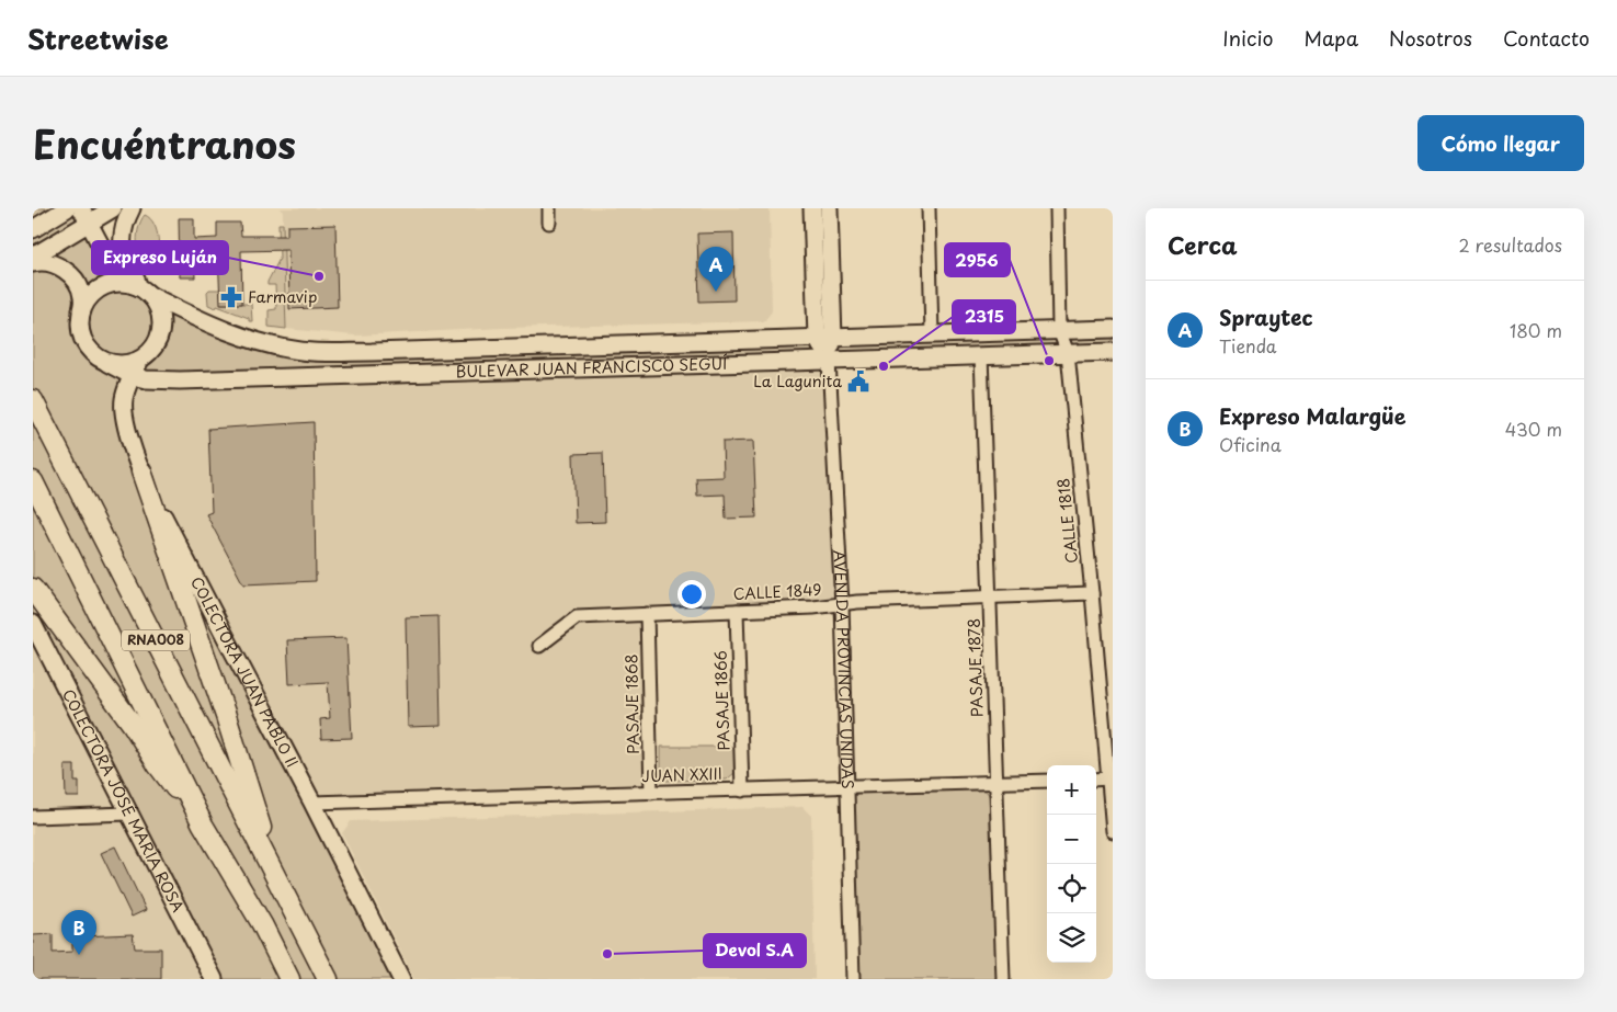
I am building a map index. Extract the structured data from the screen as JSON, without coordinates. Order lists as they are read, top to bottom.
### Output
{
  "streets": {
    "highway": ["RNA008"],
    "main road": [
      "BULEVAR JUAN FRANCISCO SEGUÍ",
      "AVENIDA PROVINCIAS UNIDAS",
      "COLECTORA JUAN PABLO II",
      "COLECTORA JOSÉ MARÍA ROSA"
    ],
    "street": [
      "CALLE 1818",
      "CALLE 1849",
      "PASAJE 1878",
      "PASAJE 1866",
      "PASAJE 1868",
      "JUAN XXIII"
    ]
  },
  "crossings": [
    ["BULEVAR JUAN FRANCISCO SEGUÍ", "CALLE 1818"],
    ["BULEVAR JUAN FRANCISCO SEGUÍ", "PASAJE 1878"],
    ["BULEVAR JUAN FRANCISCO SEGUÍ", "AVENIDA PROVINCIAS UNIDAS"],
    ["BULEVAR JUAN FRANCISCO SEGUÍ", "COLECTORA JUAN PABLO II"],
    ["CALLE 1818", "CALLE 1849"],
    ["CALLE 1849", "PASAJE 1878"],
    ["CALLE 1849", "AVENIDA PROVINCIAS UNIDAS"],
    ["CALLE 1849", "PASAJE 1866"],
    ["CALLE 1849", "PASAJE 1868"],
    ["RNA008", "COLECTORA JUAN PABLO II"],
    ["PASAJE 1878", "JUAN XXIII"],
    ["AVENIDA PROVINCIAS UNIDAS", "JUAN XXIII"],
    ["COLECTORA JUAN PABLO II", "JUAN XXIII"],
    ["PASAJE 1866", "JUAN XXIII"],
    ["PASAJE 1868", "JUAN XXIII"]
  ],
  "places": {
    "other": [
      "Expreso Luján",
      "2956",
      "2315",
      "Devol S.A"
    ],
    "pharmacy": ["Farmavip"],
    "public building": ["La Lagunita"]
  },
  "page": {
    "header": "Streetwise",
    "nav": [
      "Inicio",
      "Mapa",
      "Nosotros",
      "Contacto"
    ],
    "title": "Encuéntranos",
    "buttons": "Cómo llegar",
    "heading": ["Cerca", "2 resultados"],
    "pins": ["A", "B"],
    "list": [
      {
        "mark": "A",
        "name": "Spraytec",
        "note": "Tienda",
        "value": "180 m"
      },
      {
        "mark": "B",
        "name": "Expreso Malargüe",
        "note": "Oficina",
        "value": "430 m"
      }
    ],
    "map_buttons": ["+", "−"]
  }
}
